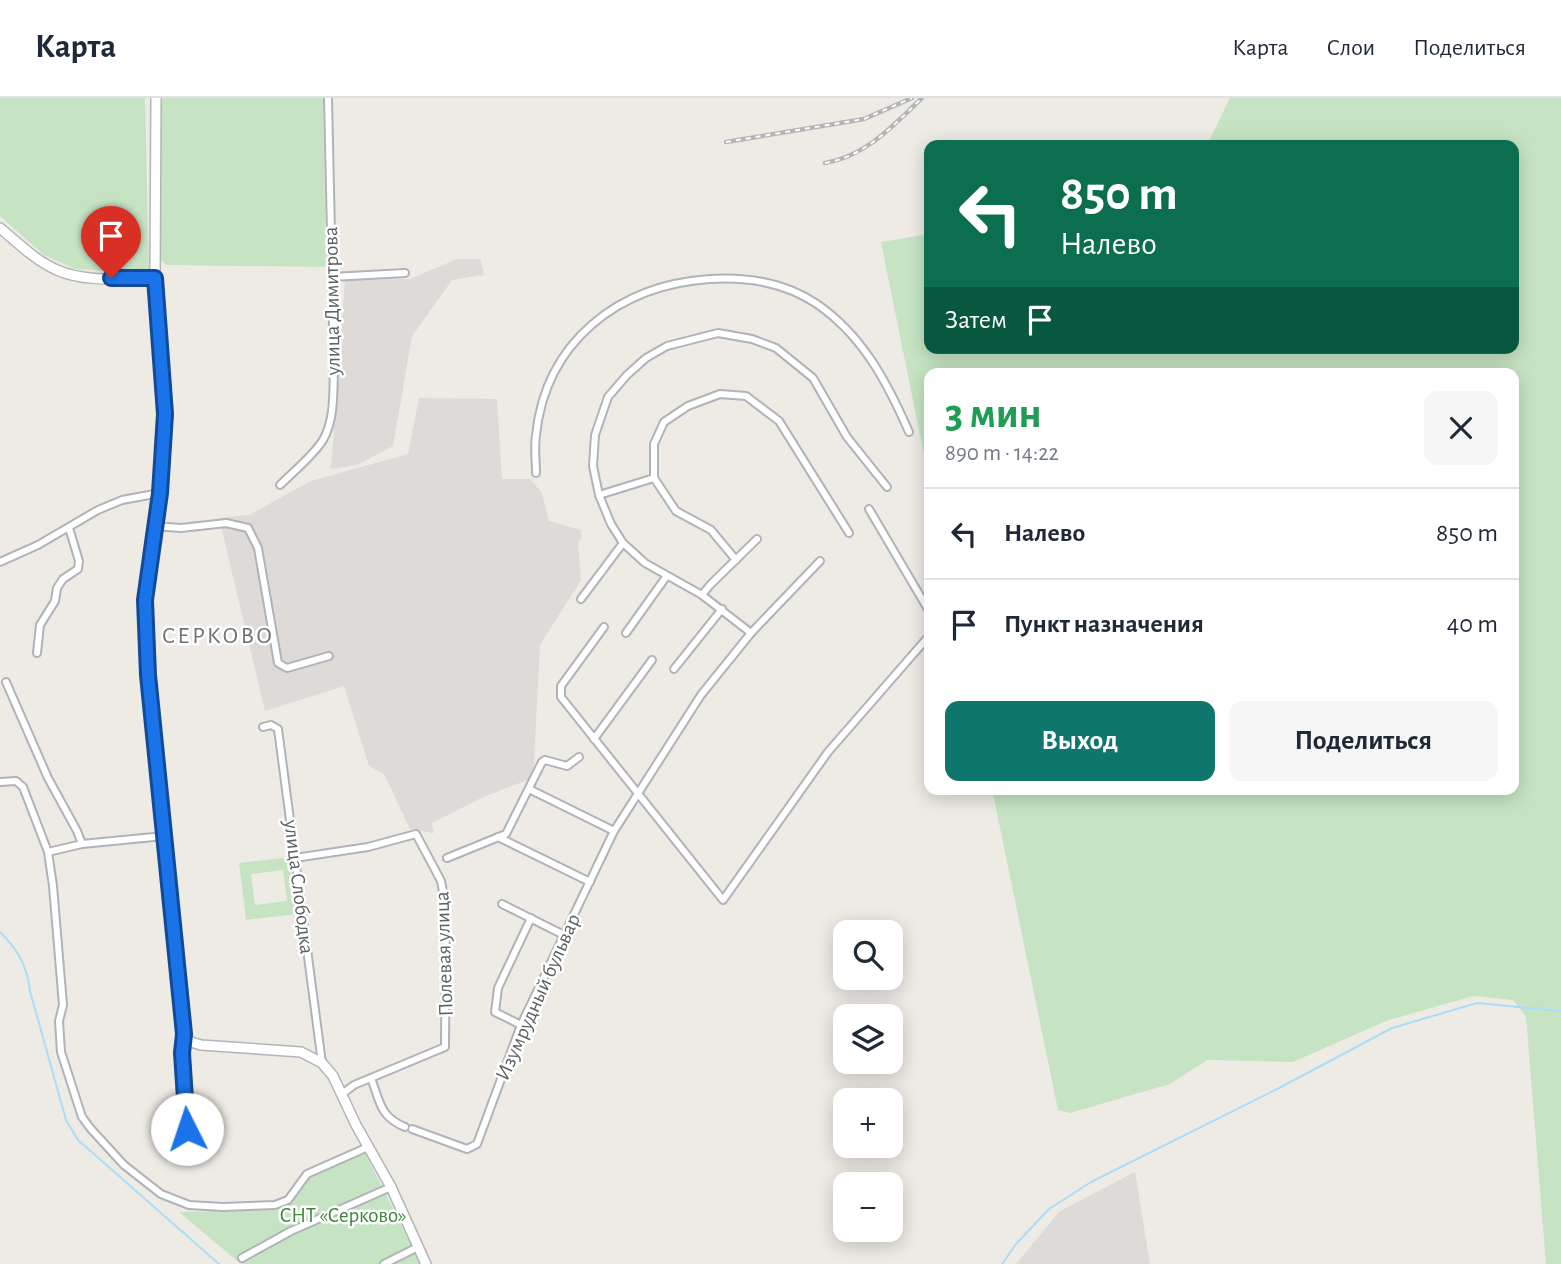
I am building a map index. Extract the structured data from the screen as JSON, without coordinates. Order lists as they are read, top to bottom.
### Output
{
  "streets": {
    "street": [
      "улица Димитрова",
      "улица Слободка",
      "Полевая улица",
      "Изумрудный бульвар"
    ]
  },
  "crossings": [
    ["улица Слободка", "Полевая улица"],
    ["Полевая улица", "Изумрудный бульвар"]
  ],
  "districts": ["СЕРКОВО"],
  "parks": ["СНТ «Серково»"],
  "page": {
    "header": "Карта",
    "nav": ["Карта", "Слои", "Поделиться"],
    "turn": ["850 m", "Налево"],
    "then": "Затем",
    "heading": ["3 мин", "890 m · 14:22"],
    "list": [
      {
        "name": "Налево",
        "value": "850 m"
      },
      {
        "name": "Пункт назначения",
        "value": "40 m"
      }
    ],
    "buttons": ["Выход", "Поделиться"],
    "map_buttons": ["+", "−"]
  }
}
